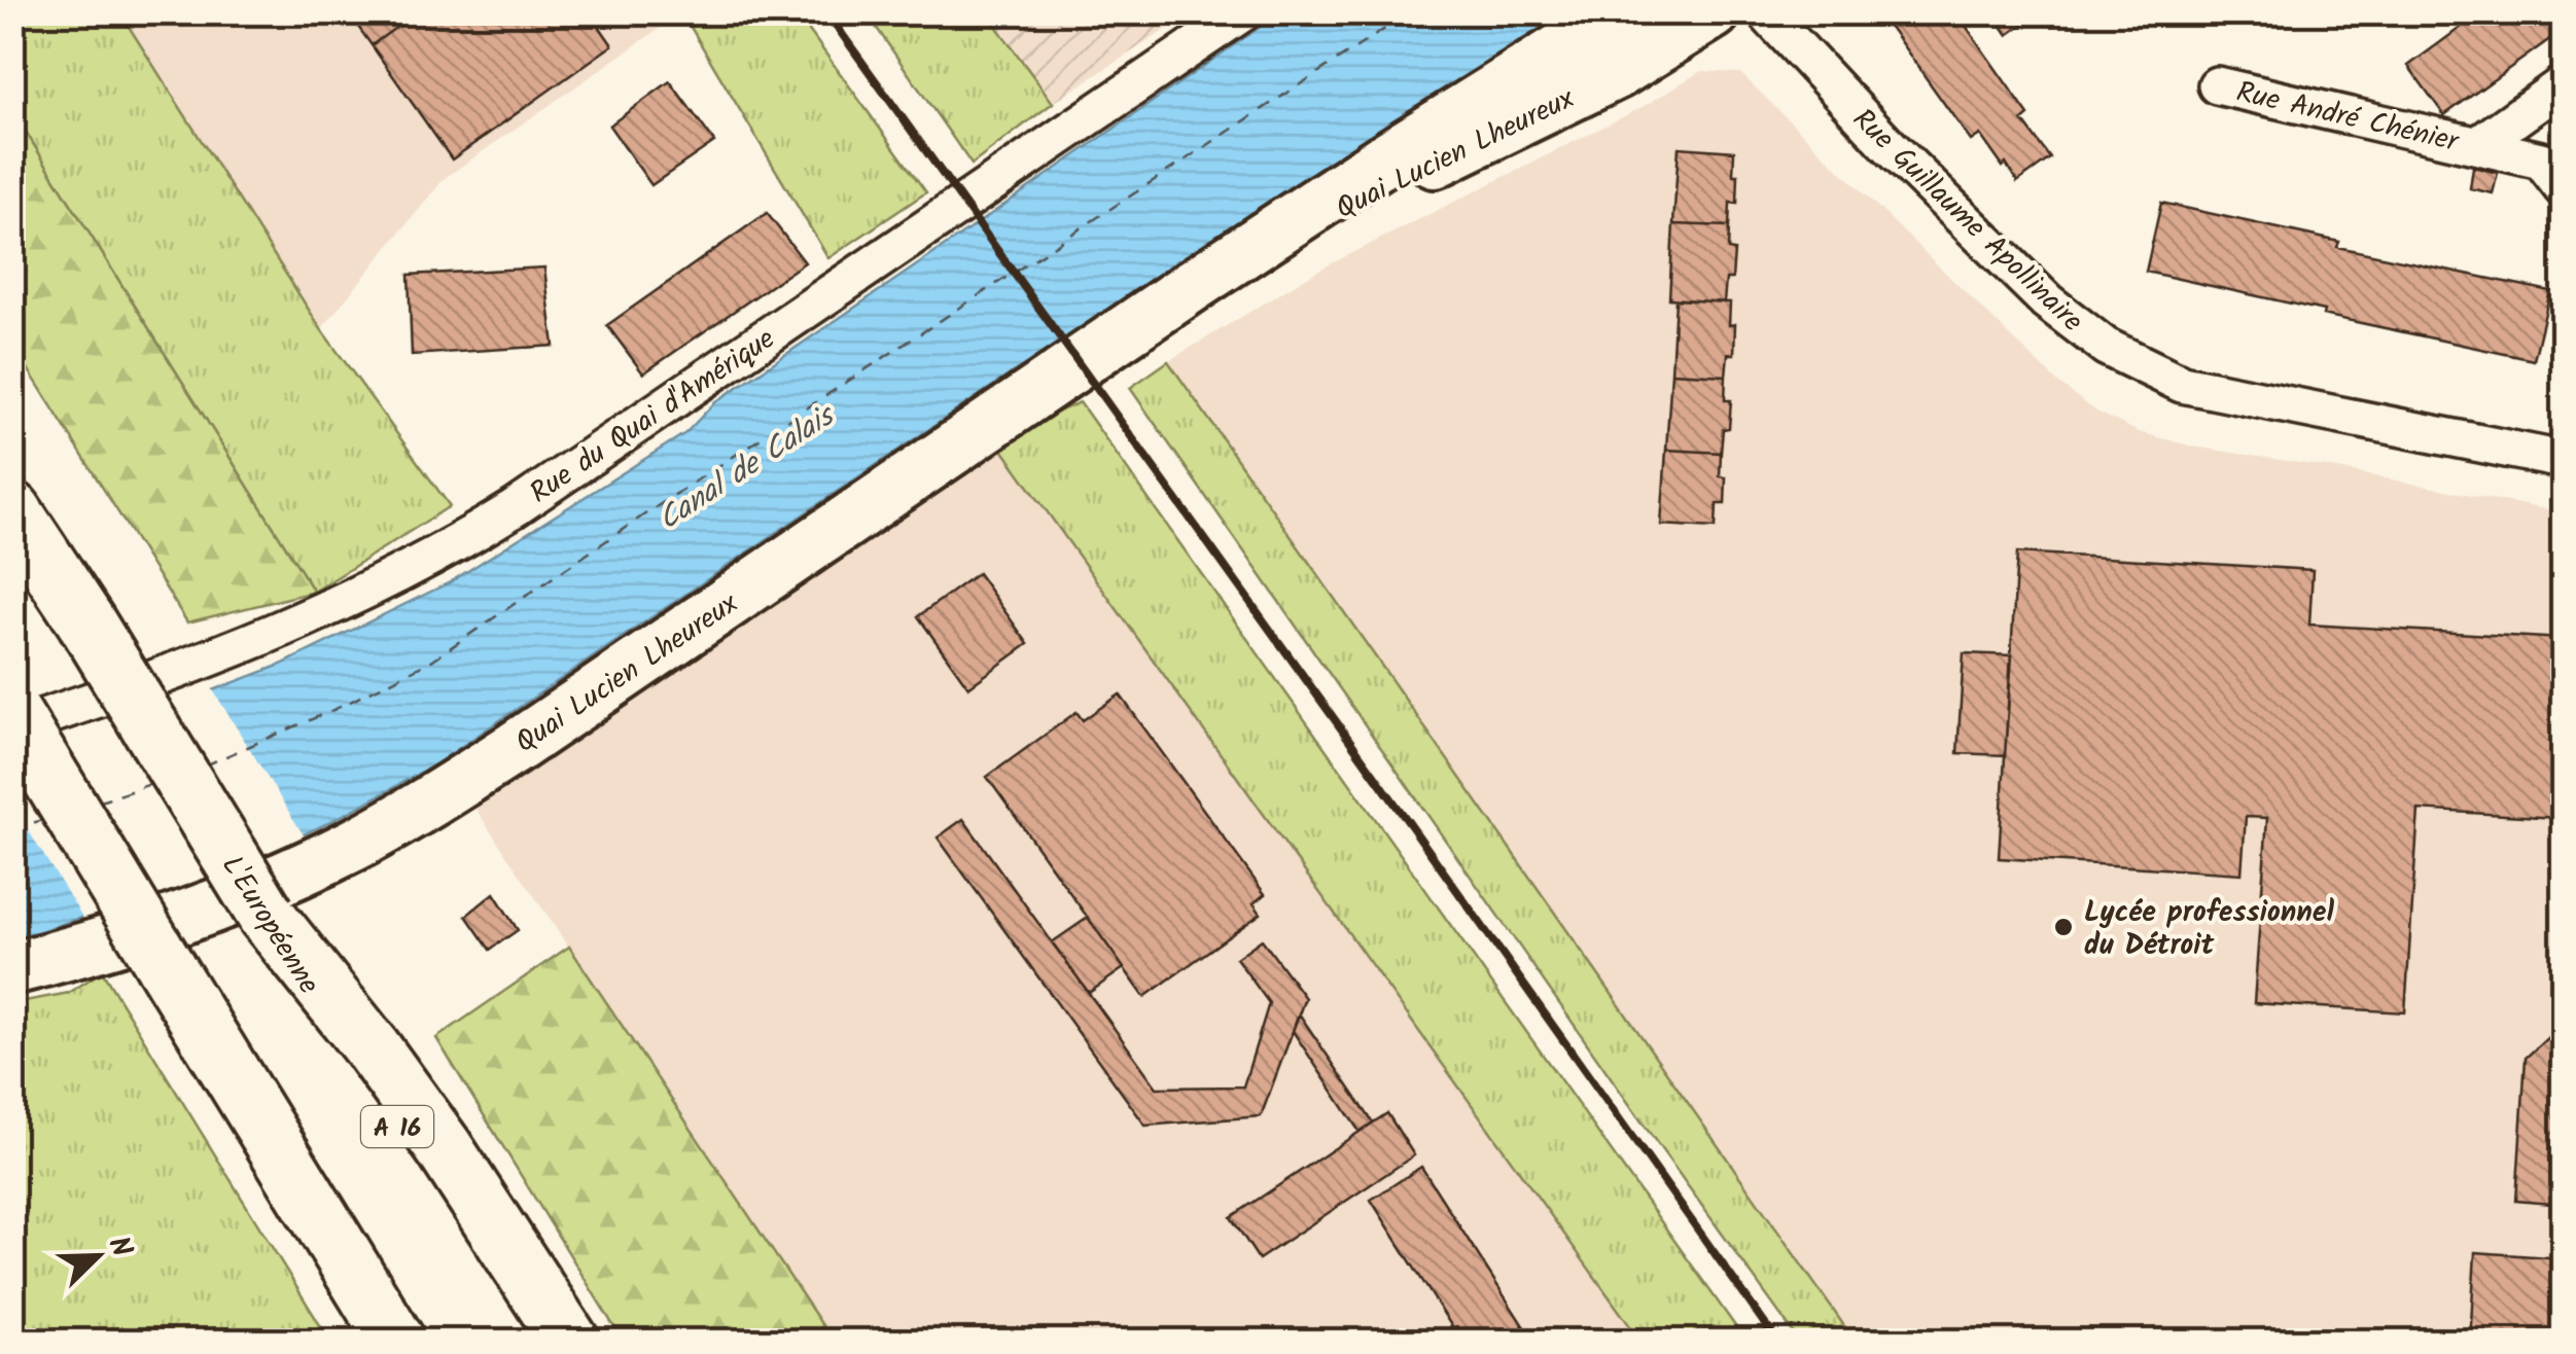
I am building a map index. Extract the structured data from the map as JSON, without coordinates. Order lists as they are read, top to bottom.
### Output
{
  "streets": {
    "highway": ["L'Européenne", "A 16"],
    "street": [
      "Rue André Chénier",
      "Quai Lucien Lheureux",
      "Rue Guillaume Apollinaire",
      "Rue du Quai d'Amérique"
    ]
  },
  "water": ["Canal de Calais"],
  "places": ["Lycée professionnel du Détroit"],
  "north": "top right"
}
